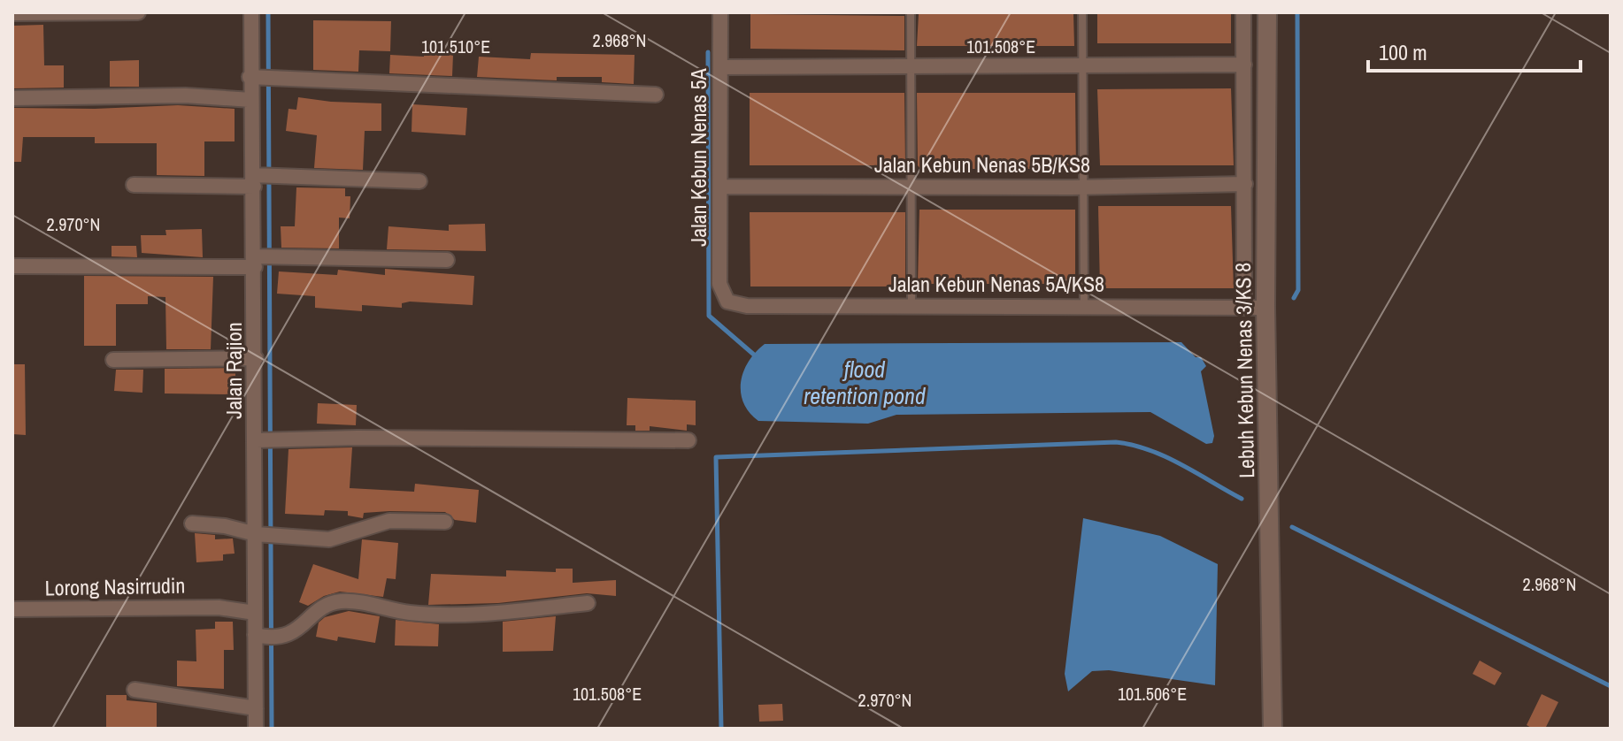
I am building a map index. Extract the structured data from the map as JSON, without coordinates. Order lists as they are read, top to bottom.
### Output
{
  "streets": {
    "street": [
      "Jalan Kebun Nenas 5A",
      "Jalan Kebun Nenas 5B/KS8",
      "Jalan Kebun Nenas 5A/KS8",
      "Jalan Rajion",
      "Lebuh Kebun Nenas 3/KS 8",
      "Lorong Nasirrudin"
    ]
  },
  "crossings": [
    ["Jalan Kebun Nenas 5A", "Jalan Kebun Nenas 5B/KS8"],
    ["Jalan Kebun Nenas 5A", "Jalan Kebun Nenas 5A/KS8"],
    ["Jalan Kebun Nenas 5A/KS8", "Lebuh Kebun Nenas 3/KS 8"],
    ["Jalan Rajion", "Lorong Nasirrudin"]
  ],
  "water": ["flood retention pond"],
  "scale_bar": "100 m",
  "coordinates": [
    "2.968°N",
    "101.510°E",
    "101.508°E",
    "2.970°N",
    "101.506°E"
  ]
}
